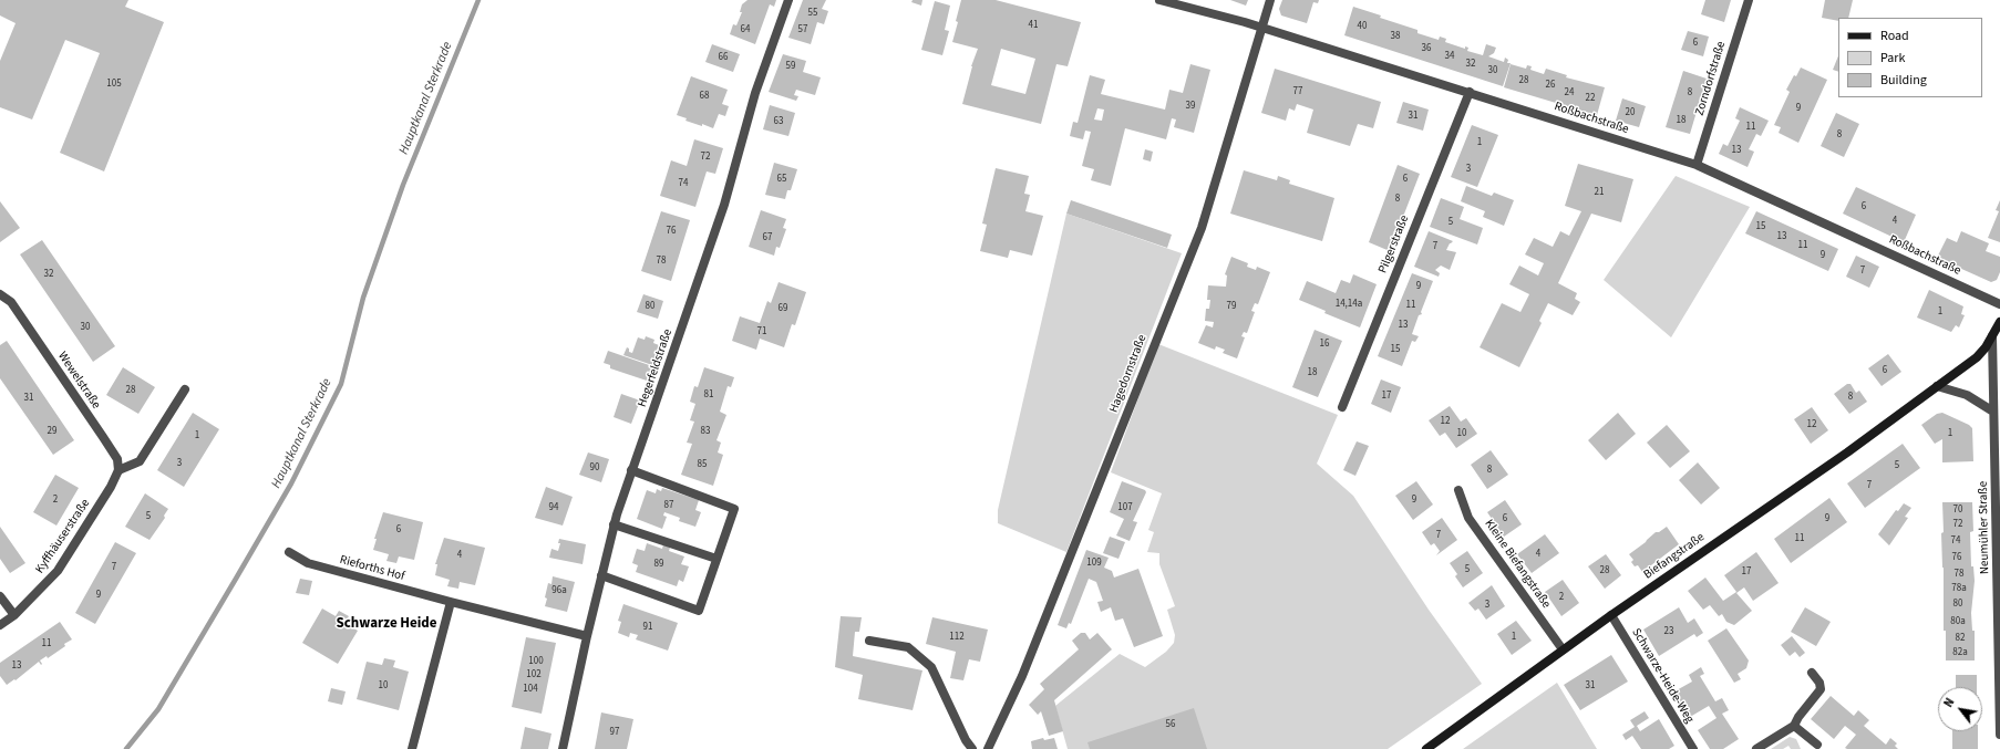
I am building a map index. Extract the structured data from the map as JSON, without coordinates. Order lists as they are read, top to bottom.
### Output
{
  "streets": {
    "main road": ["Neumühler Straße", "Biefangstraße"],
    "street": [
      "Zorndorfstraße",
      "Roßbachstraße",
      "Pilgerstraße",
      "Hegerfeldstraße",
      "Hagedornstraße",
      "Wewelstraße",
      "Kyffhäuserstraße",
      "Kleine Biefangstraße",
      "Rieforths Hof",
      "Schwarze-Heide-Weg"
    ]
  },
  "crossings": [
    ["Zorndorfstraße", "Roßbachstraße"],
    ["Roßbachstraße", "Pilgerstraße"],
    ["Roßbachstraße", "Hagedornstraße"],
    ["Hegerfeldstraße", "Rieforths Hof"],
    ["Wewelstraße", "Kyffhäuserstraße"],
    ["Neumühler Straße", "Biefangstraße"],
    ["Biefangstraße", "Kleine Biefangstraße"],
    ["Biefangstraße", "Schwarze-Heide-Weg"]
  ],
  "districts": ["Schwarze Heide"],
  "water": ["Hauptkanal Sterkrade"],
  "house_numbers": [
    "55",
    "41",
    "40",
    "64",
    "57",
    "38",
    "6",
    "36",
    "34",
    "66",
    "32",
    "59",
    "30",
    "28",
    "105",
    "26",
    "77",
    "24",
    "8",
    "68",
    "22",
    "39",
    "9",
    "20",
    "31",
    "18",
    "63",
    "11",
    "8",
    "1",
    "13",
    "72",
    "3",
    "65",
    "6",
    "74",
    "21",
    "8",
    "6",
    "4",
    "5",
    "15",
    "76",
    "13",
    "67",
    "11",
    "7",
    "9",
    "78",
    "7",
    "32",
    "9",
    "14,14a",
    "11",
    "80",
    "79",
    "69",
    "1",
    "13",
    "30",
    "71",
    "16",
    "15",
    "6",
    "18",
    "28",
    "81",
    "17",
    "8",
    "31",
    "12",
    "12",
    "29",
    "83",
    "10",
    "1",
    "1",
    "3",
    "85",
    "5",
    "90",
    "8",
    "7",
    "2",
    "9",
    "87",
    "94",
    "107",
    "70",
    "5",
    "6",
    "9",
    "72",
    "6",
    "7",
    "11",
    "74",
    "4",
    "4",
    "76",
    "109",
    "89",
    "7",
    "5",
    "28",
    "17",
    "78",
    "78a",
    "96a",
    "9",
    "2",
    "80",
    "3",
    "80a",
    "91",
    "23",
    "112",
    "1",
    "82",
    "11",
    "82a",
    "100",
    "13",
    "102",
    "10",
    "31",
    "104",
    "56",
    "97"
  ],
  "legend": ["Road", "Park", "Building"],
  "north": "top left"
}
